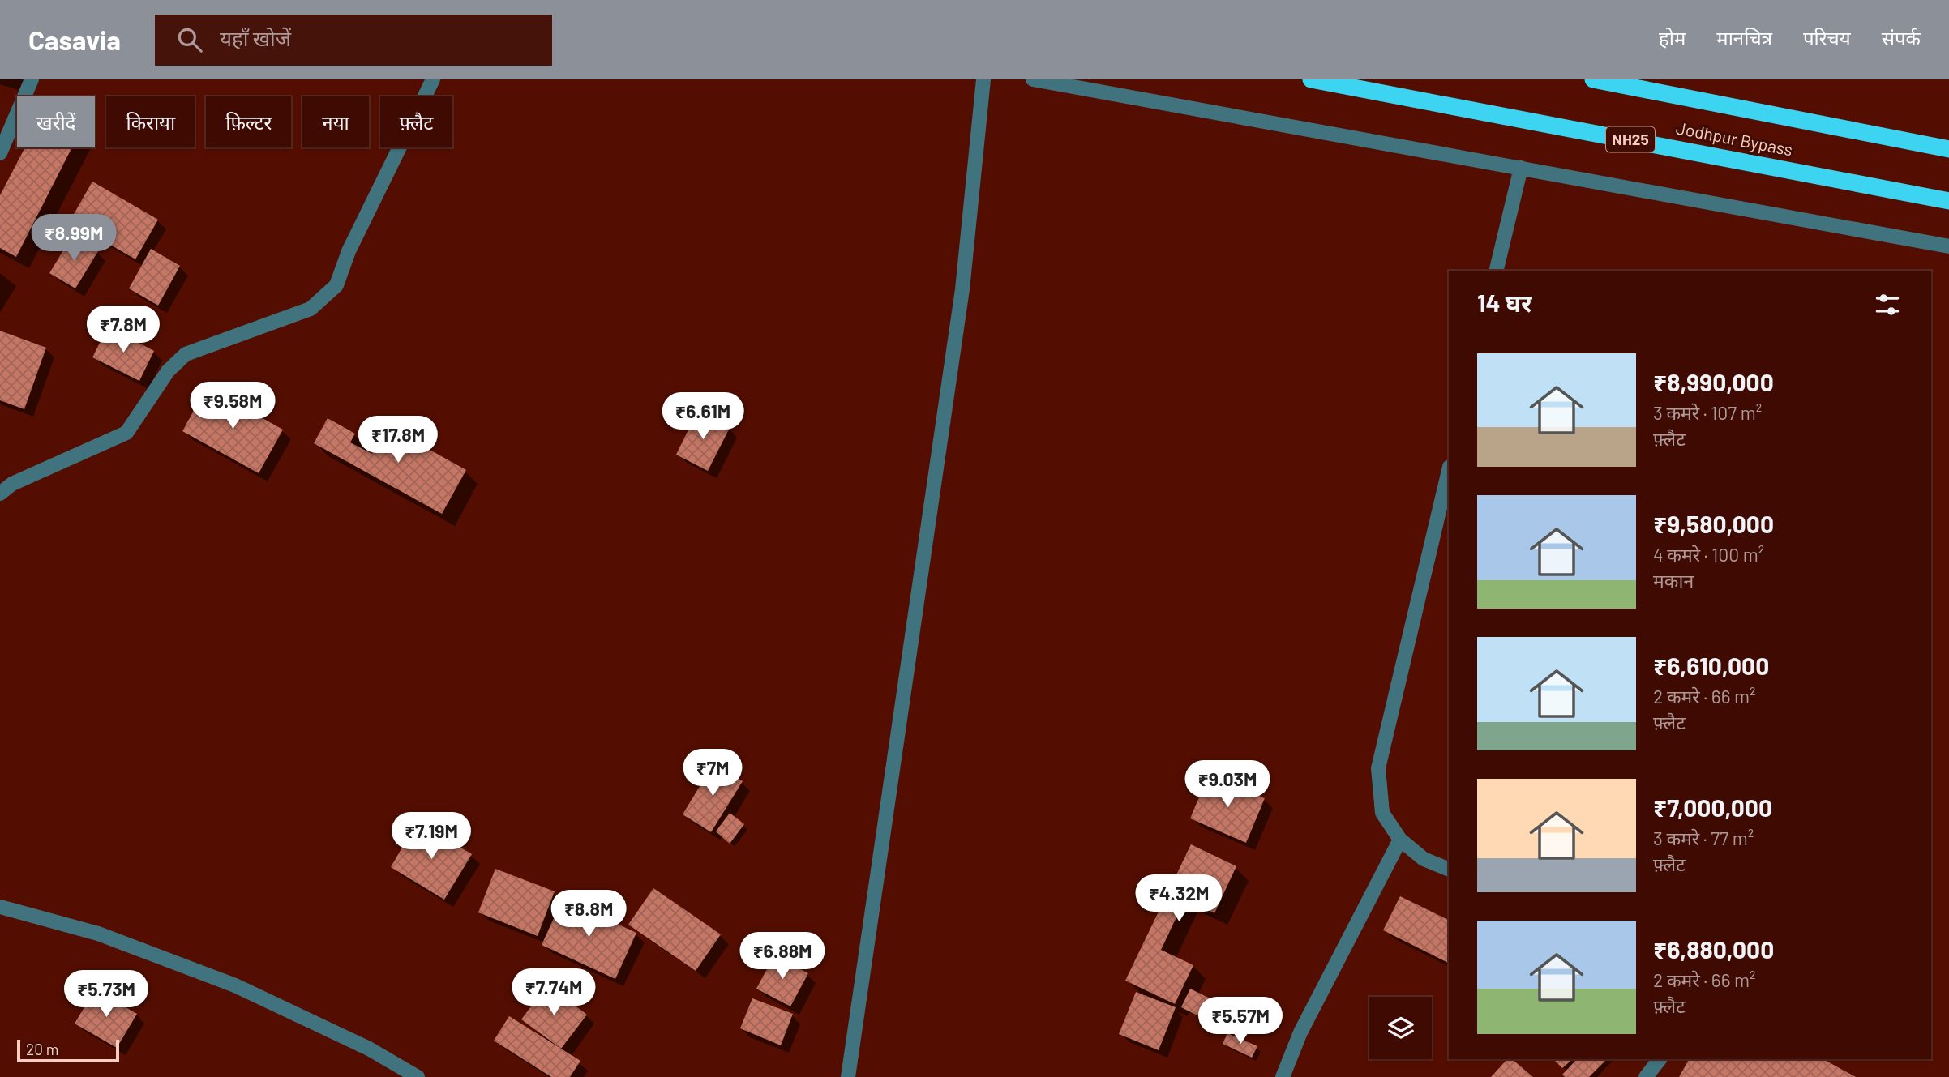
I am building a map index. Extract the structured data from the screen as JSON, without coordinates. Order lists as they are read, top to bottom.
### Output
{
  "streets": {
    "highway": ["NH25", "Jodhpur Bypass"]
  },
  "scale_bar": "20 m",
  "page": {
    "header": "Casavia",
    "search": "यहाँ खोजें",
    "nav": [
      "होम",
      "मानचित्र",
      "परिचय",
      "संपर्क"
    ],
    "chip": [
      "खरीदें",
      "किराया",
      "फ़िल्टर",
      "नया",
      "फ़्लैट"
    ],
    "price": [
      "₹8.99M",
      "₹7.8M",
      "₹9.58M",
      "₹6.61M",
      "₹17.8M",
      "₹7M",
      "₹9.03M",
      "₹7.19M",
      "₹4.32M",
      "₹8.8M",
      "₹6.88M",
      "₹7.74M",
      "₹5.73M",
      "₹5.57M"
    ],
    "heading": "14 घर",
    "list": [
      {
        "name": "₹8,990,000",
        "note": "3 कमरे · 107 m² · फ़्लैट"
      },
      {
        "name": "₹9,580,000",
        "note": "4 कमरे · 100 m² · मकान"
      },
      {
        "name": "₹6,610,000",
        "note": "2 कमरे · 66 m² · फ़्लैट"
      },
      {
        "name": "₹7,000,000",
        "note": "3 कमरे · 77 m² · फ़्लैट"
      },
      {
        "name": "₹6,880,000",
        "note": "2 कमरे · 66 m² · फ़्लैट"
      }
    ],
    "scale": "20 m"
  }
}
